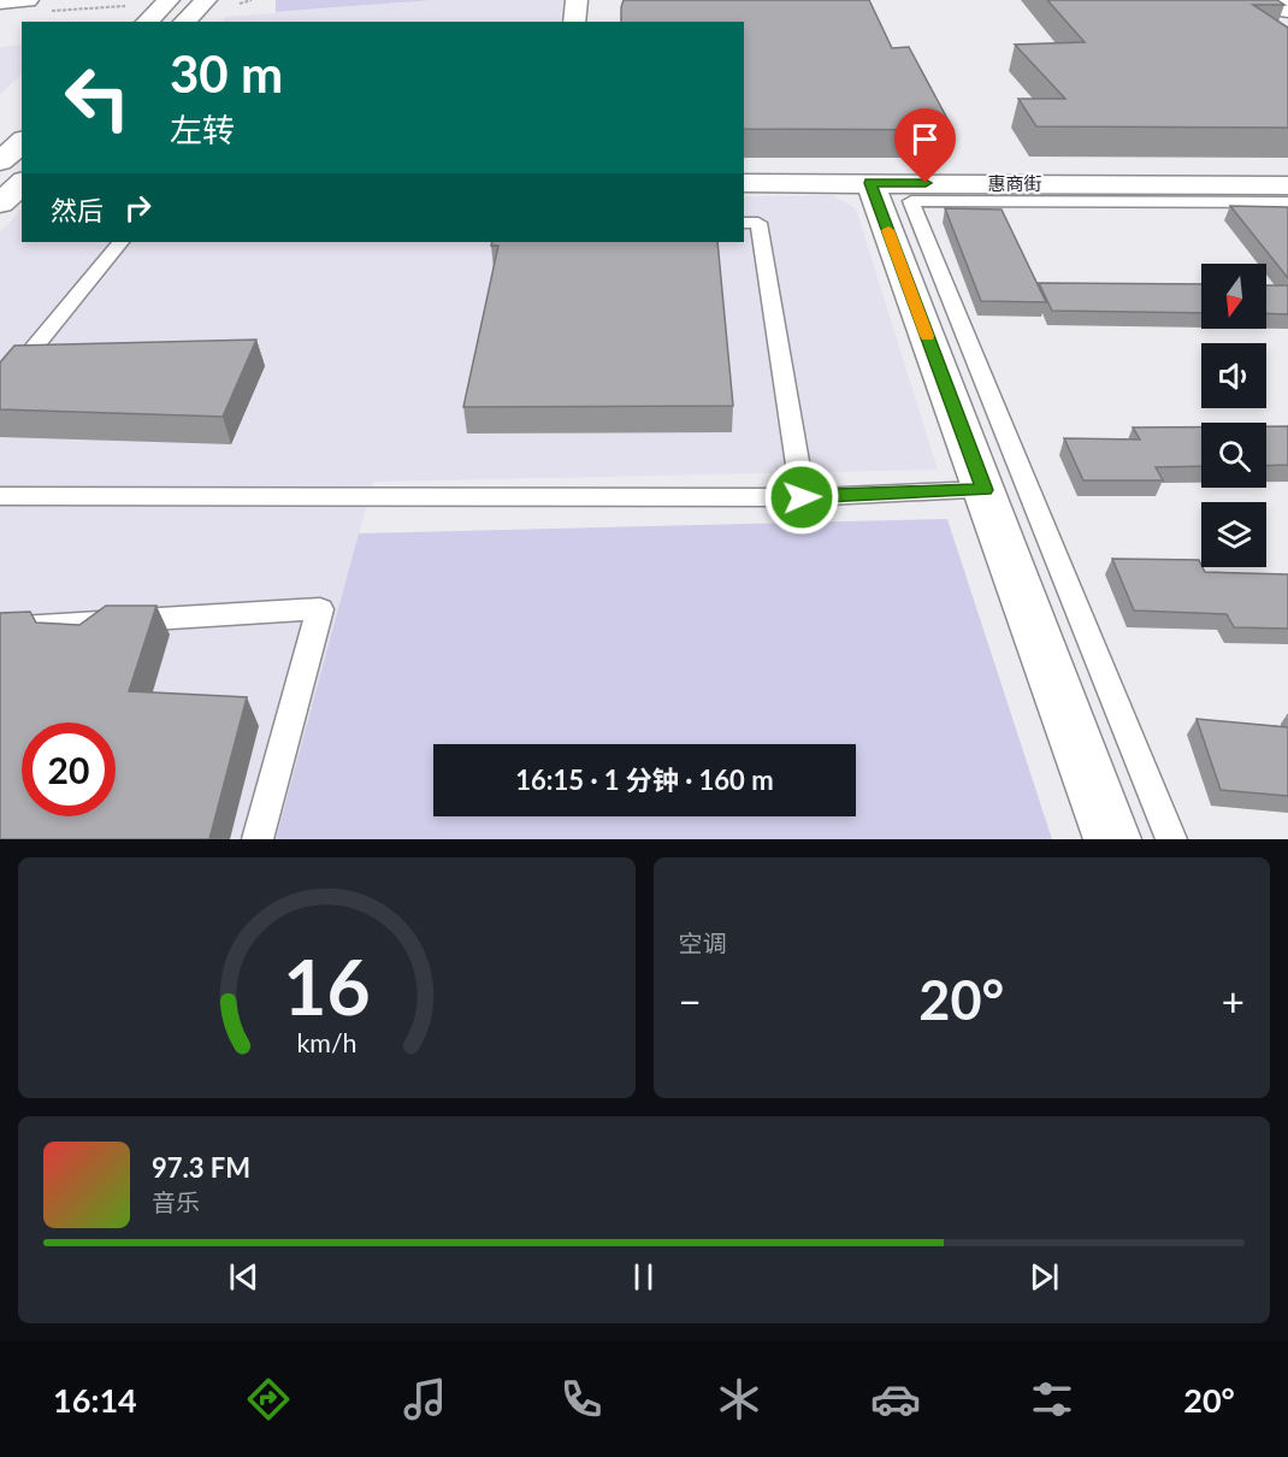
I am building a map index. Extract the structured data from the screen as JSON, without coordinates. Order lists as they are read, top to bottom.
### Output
{
  "streets": {
    "street": ["惠商街"]
  },
  "north": "bottom",
  "page": {
    "turn": ["30 m", "左转"],
    "then": "然后",
    "limit": "20",
    "trip": "16:15 · 1 分钟 · 160 m",
    "tile": "空调",
    "heat": ["−", "20°", "+"],
    "song": ["97.3 FM", "音乐"],
    "tabs": ["16:14", "20°"],
    "gauge": ["16", "km/h"]
  }
}
